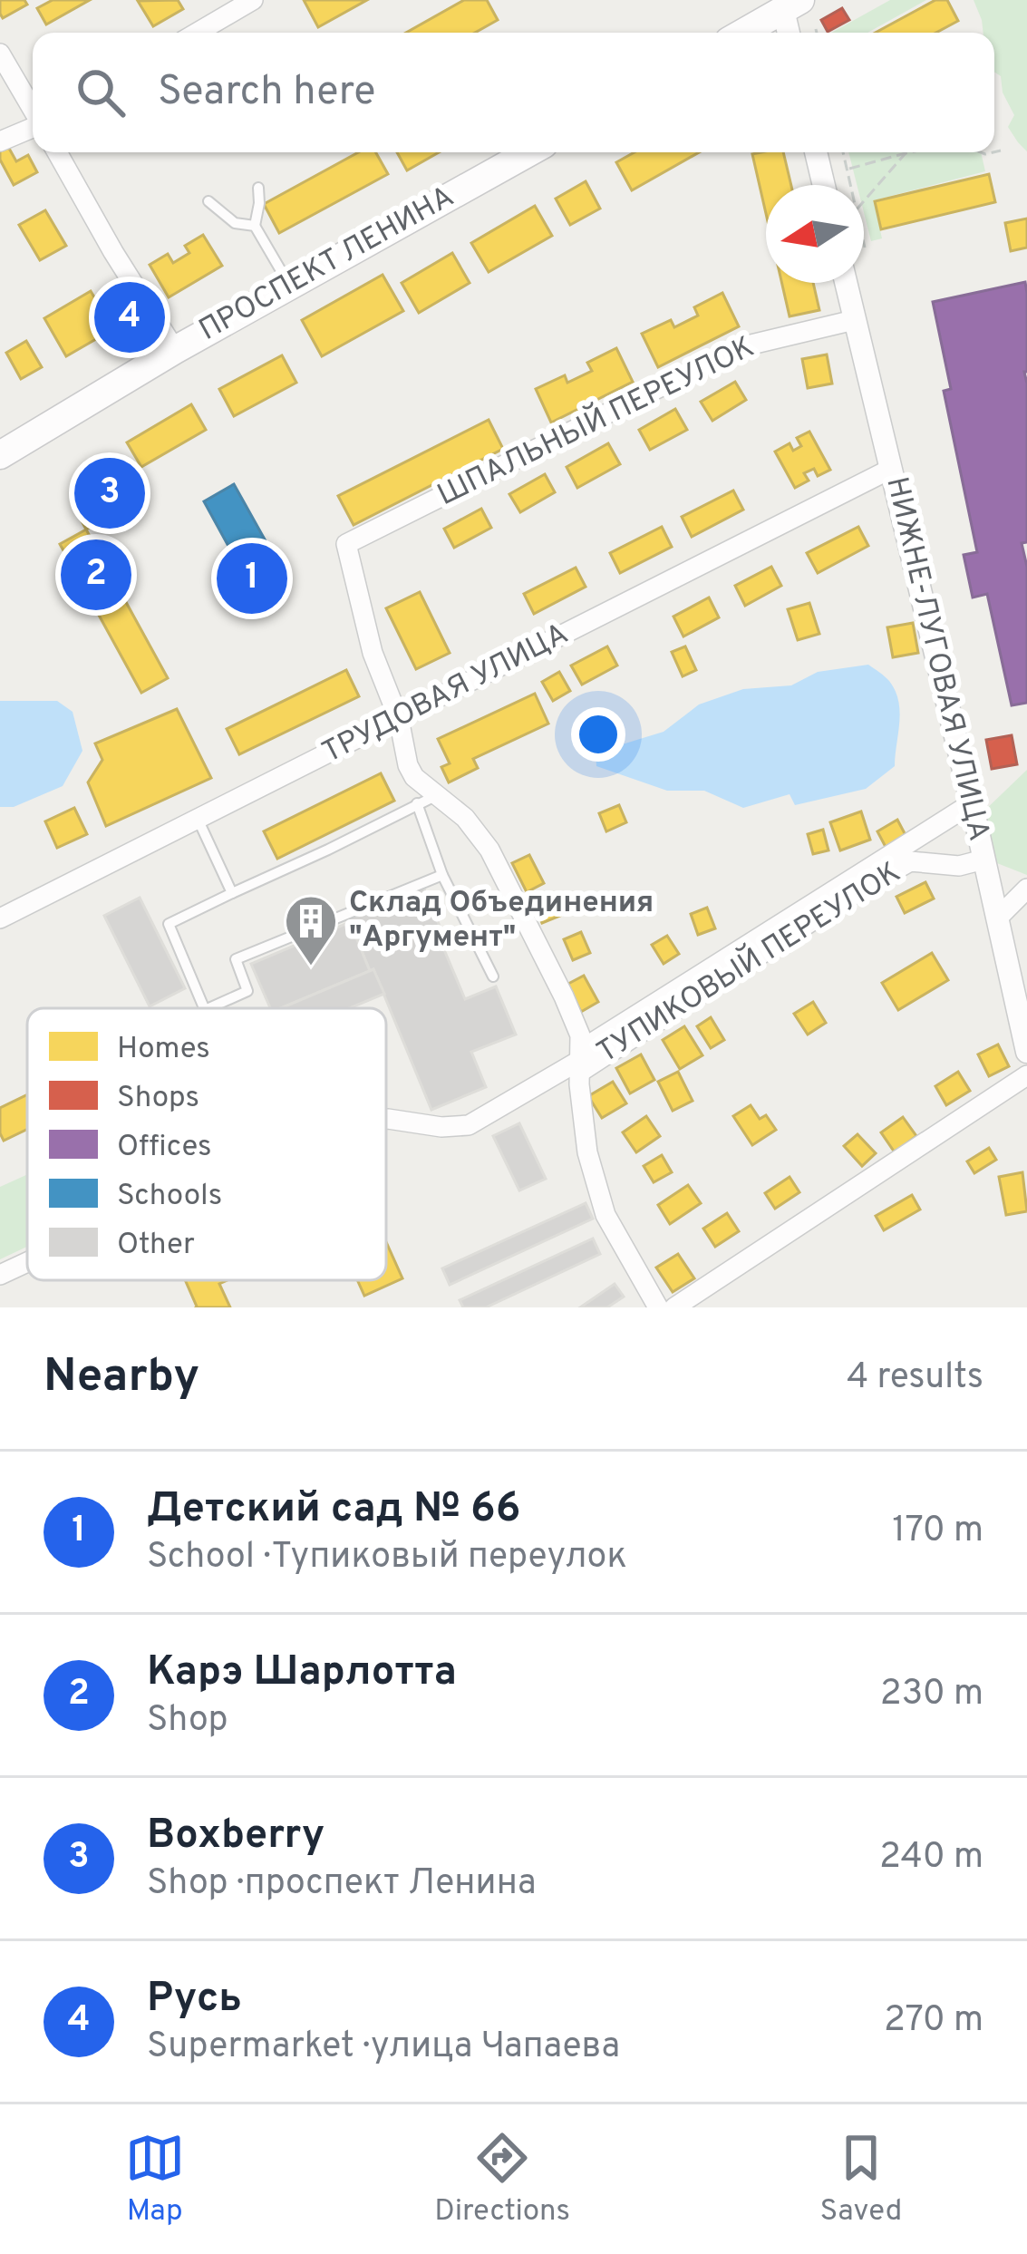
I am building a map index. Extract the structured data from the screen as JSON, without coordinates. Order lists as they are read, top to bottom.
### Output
{
  "streets": {
    "main road": ["ПРОСПЕКТ ЛЕНИНА"],
    "street": [
      "ШПАЛЬНЫЙ ПЕРЕУЛОК",
      "НИЖНЕ-ЛУГОВАЯ УЛИЦА",
      "ТРУДОВАЯ УЛИЦА",
      "ТУПИКОВЫЙ ПЕРЕУЛОК"
    ]
  },
  "crossings": [
    ["ШПАЛЬНЫЙ ПЕРЕУЛОК", "НИЖНЕ-ЛУГОВАЯ УЛИЦА"],
    ["ШПАЛЬНЫЙ ПЕРЕУЛОК", "ТУПИКОВЫЙ ПЕРЕУЛОК"],
    ["НИЖНЕ-ЛУГОВАЯ УЛИЦА", "ТРУДОВАЯ УЛИЦА"],
    ["НИЖНЕ-ЛУГОВАЯ УЛИЦА", "ТУПИКОВЫЙ ПЕРЕУЛОК"],
    ["ТРУДОВАЯ УЛИЦА", "ТУПИКОВЫЙ ПЕРЕУЛОК"]
  ],
  "places": {
    "building": ["Склад Объединения \"Аргумент\""]
  },
  "legend": [
    "Homes",
    "Shops",
    "Offices",
    "Schools",
    "Other"
  ],
  "north": "left",
  "page": {
    "search": "Search here",
    "pins": [
      "4",
      "3",
      "2",
      "1"
    ],
    "heading": ["Nearby", "4 results"],
    "list": [
      {
        "mark": "1",
        "name": "Детский сад № 66",
        "note": "School · Тупиковый переулок",
        "value": "170 m"
      },
      {
        "mark": "2",
        "name": "Карэ Шарлотта",
        "note": "Shop",
        "value": "230 m"
      },
      {
        "mark": "3",
        "name": "Boxberry",
        "note": "Shop · проспект Ленина",
        "value": "240 m"
      },
      {
        "mark": "4",
        "name": "Русь",
        "note": "Supermarket · улица Чапаева",
        "value": "270 m"
      }
    ],
    "nav": ["Map", "Directions", "Saved"]
  }
}
